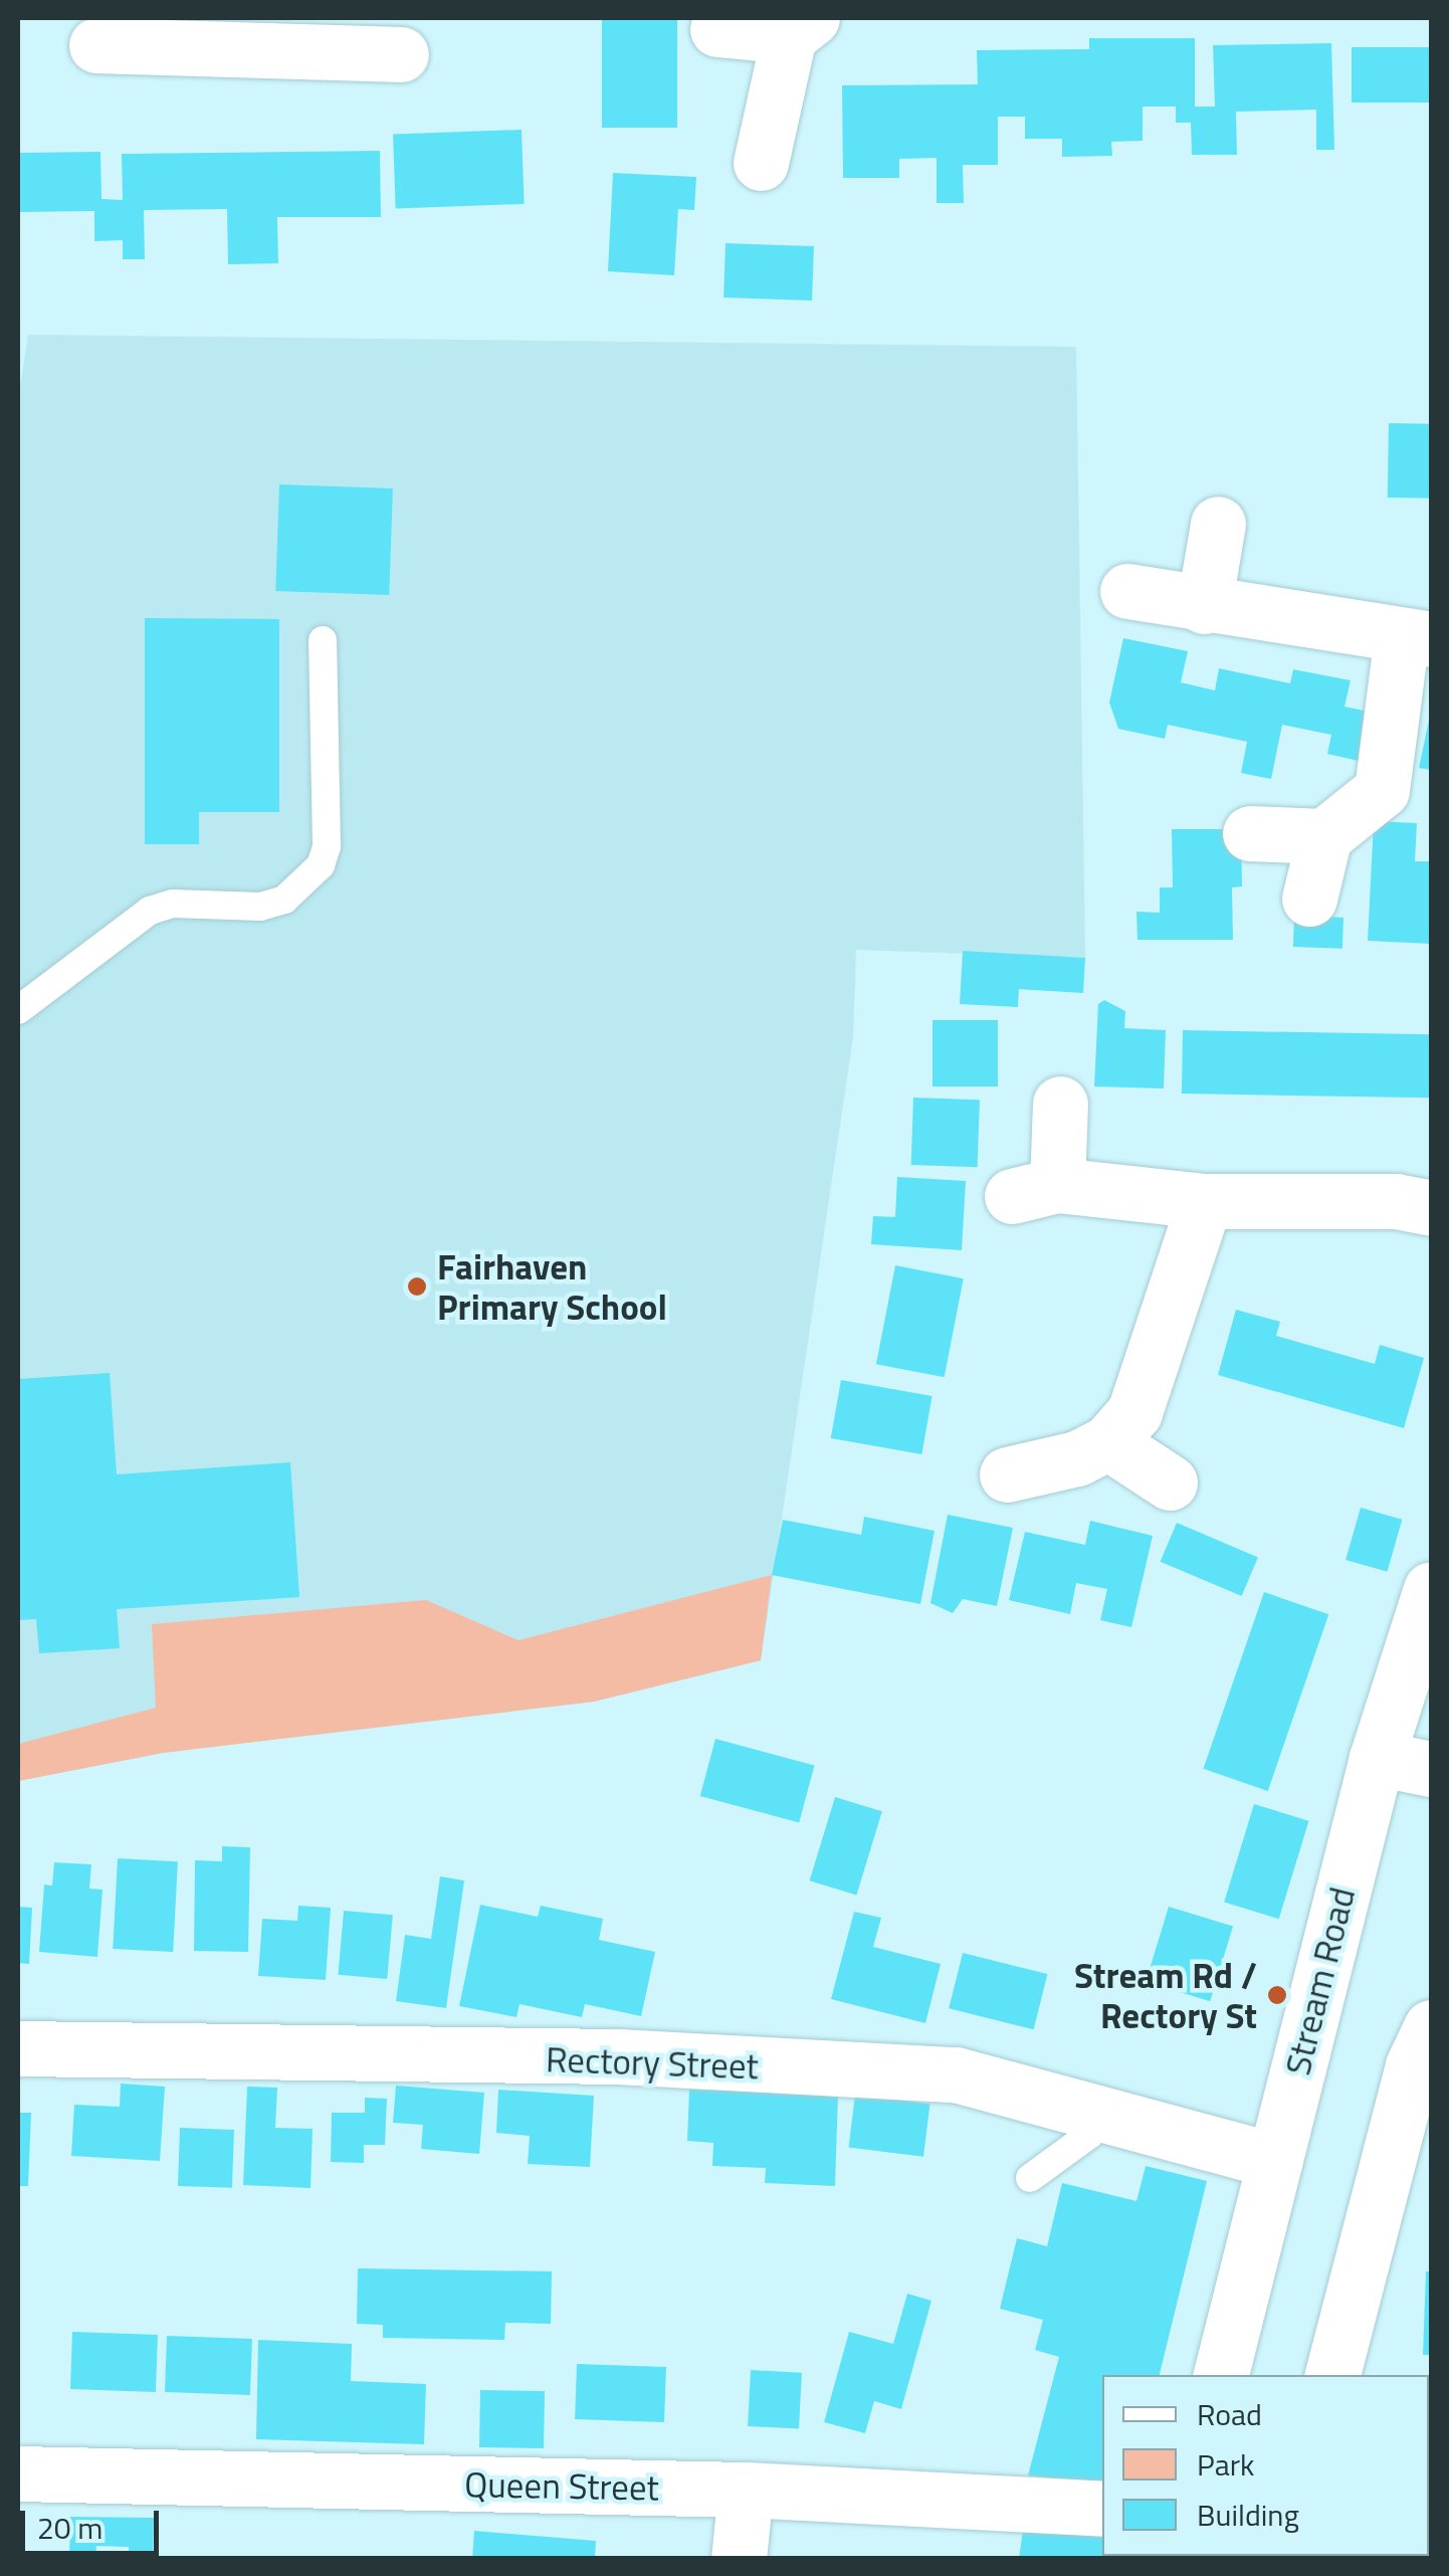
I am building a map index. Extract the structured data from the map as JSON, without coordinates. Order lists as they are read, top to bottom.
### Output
{
  "streets": {
    "main road": ["Stream Road", "Rectory Street", "Queen Street"]
  },
  "crossings": [
    ["Stream Road", "Rectory Street"]
  ],
  "places": ["Fairhaven Primary School", "Stream Rd / Rectory St"],
  "legend": ["Road", "Park", "Building"],
  "scale_bar": "20 m"
}
